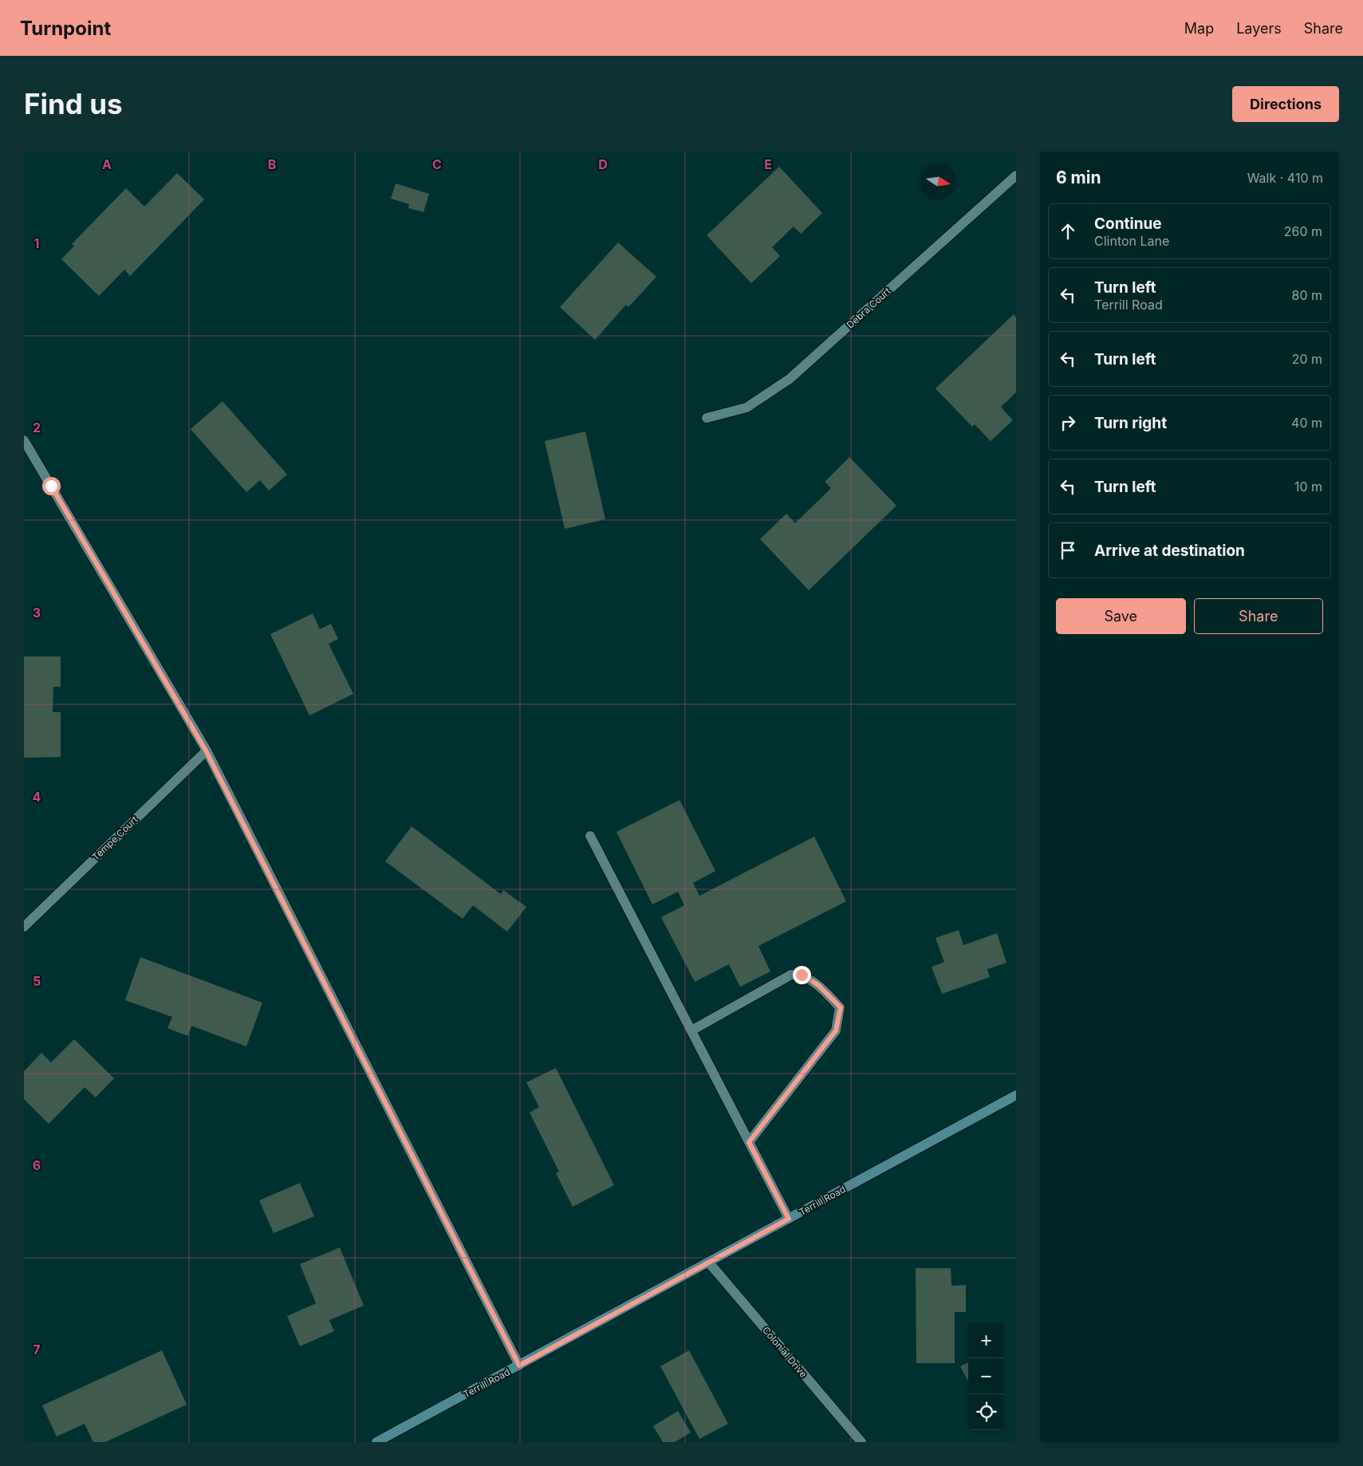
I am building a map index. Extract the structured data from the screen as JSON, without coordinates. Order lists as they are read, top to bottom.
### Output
{
  "streets": {
    "street": [
      "Debra Court",
      "Tempe Court",
      "Terrill Road",
      "Colonial Drive"
    ]
  },
  "crossings": [
    ["Terrill Road", "Colonial Drive"]
  ],
  "north": "right",
  "page": {
    "header": "Turnpoint",
    "nav": ["Map", "Layers", "Share"],
    "buttons": [
      "Directions",
      ["Save", "Share"]
    ],
    "title": "Find us",
    "heading": ["6 min", "Walk · 410 m"],
    "list": [
      ["Continue", "Clinton Lane", "260 m"],
      ["Turn left", "Terrill Road", "80 m"],
      ["Turn left", "20 m"],
      ["Turn right", "40 m"],
      ["Turn left", "10 m"],
      "Arrive at destination"
    ],
    "map_buttons": ["+", "−"]
  },
  "grid": {
    "columns": [
      "A",
      "B",
      "C",
      "D",
      "E"
    ],
    "rows": [
      "1",
      "2",
      "3",
      "4",
      "5",
      "6",
      "7"
    ]
  }
}
